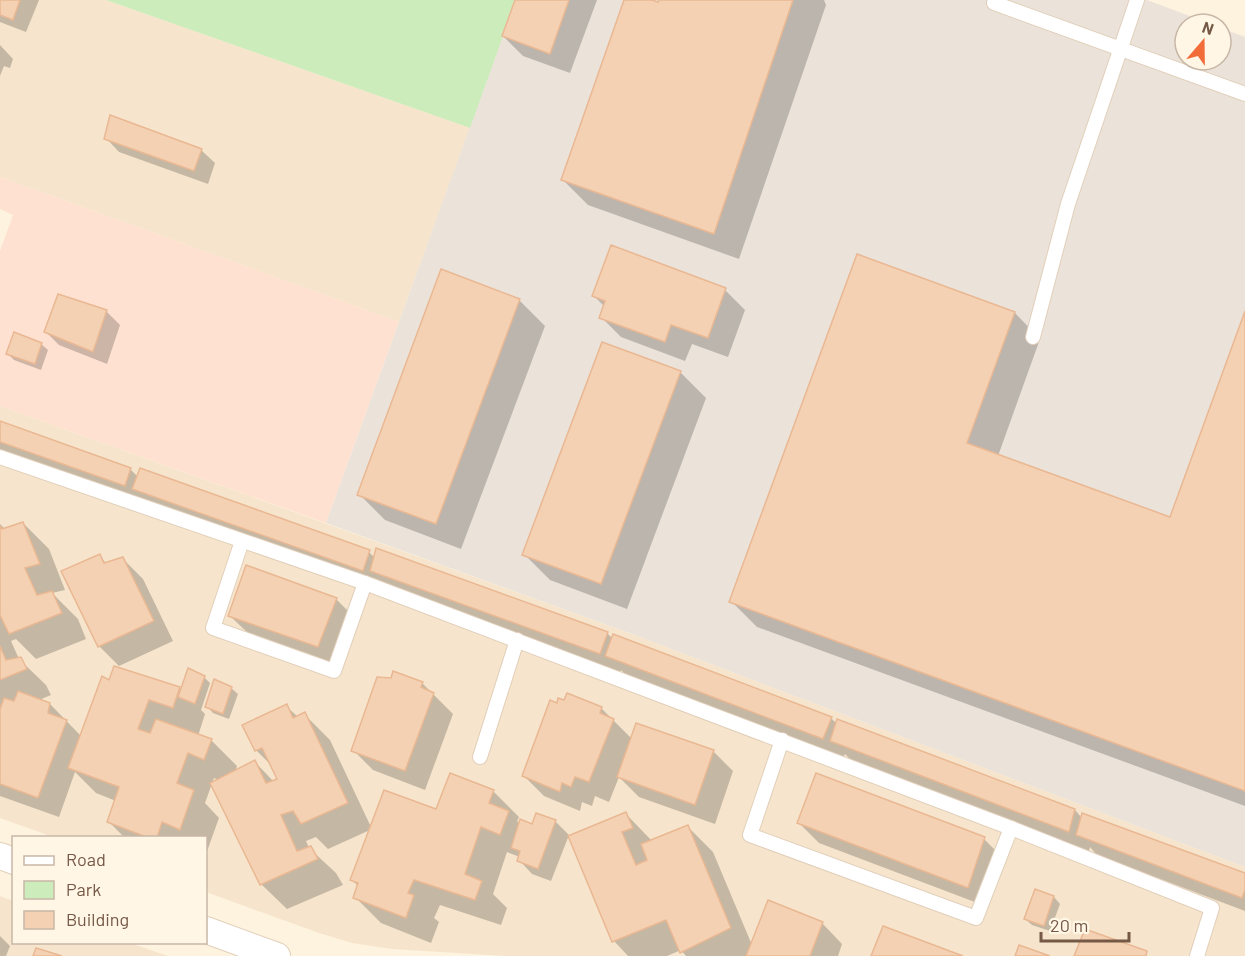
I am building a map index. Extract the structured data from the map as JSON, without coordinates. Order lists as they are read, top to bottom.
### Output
{
  "legend": ["Road", "Park", "Building"],
  "scale_bar": "20 m",
  "north": "top"
}
